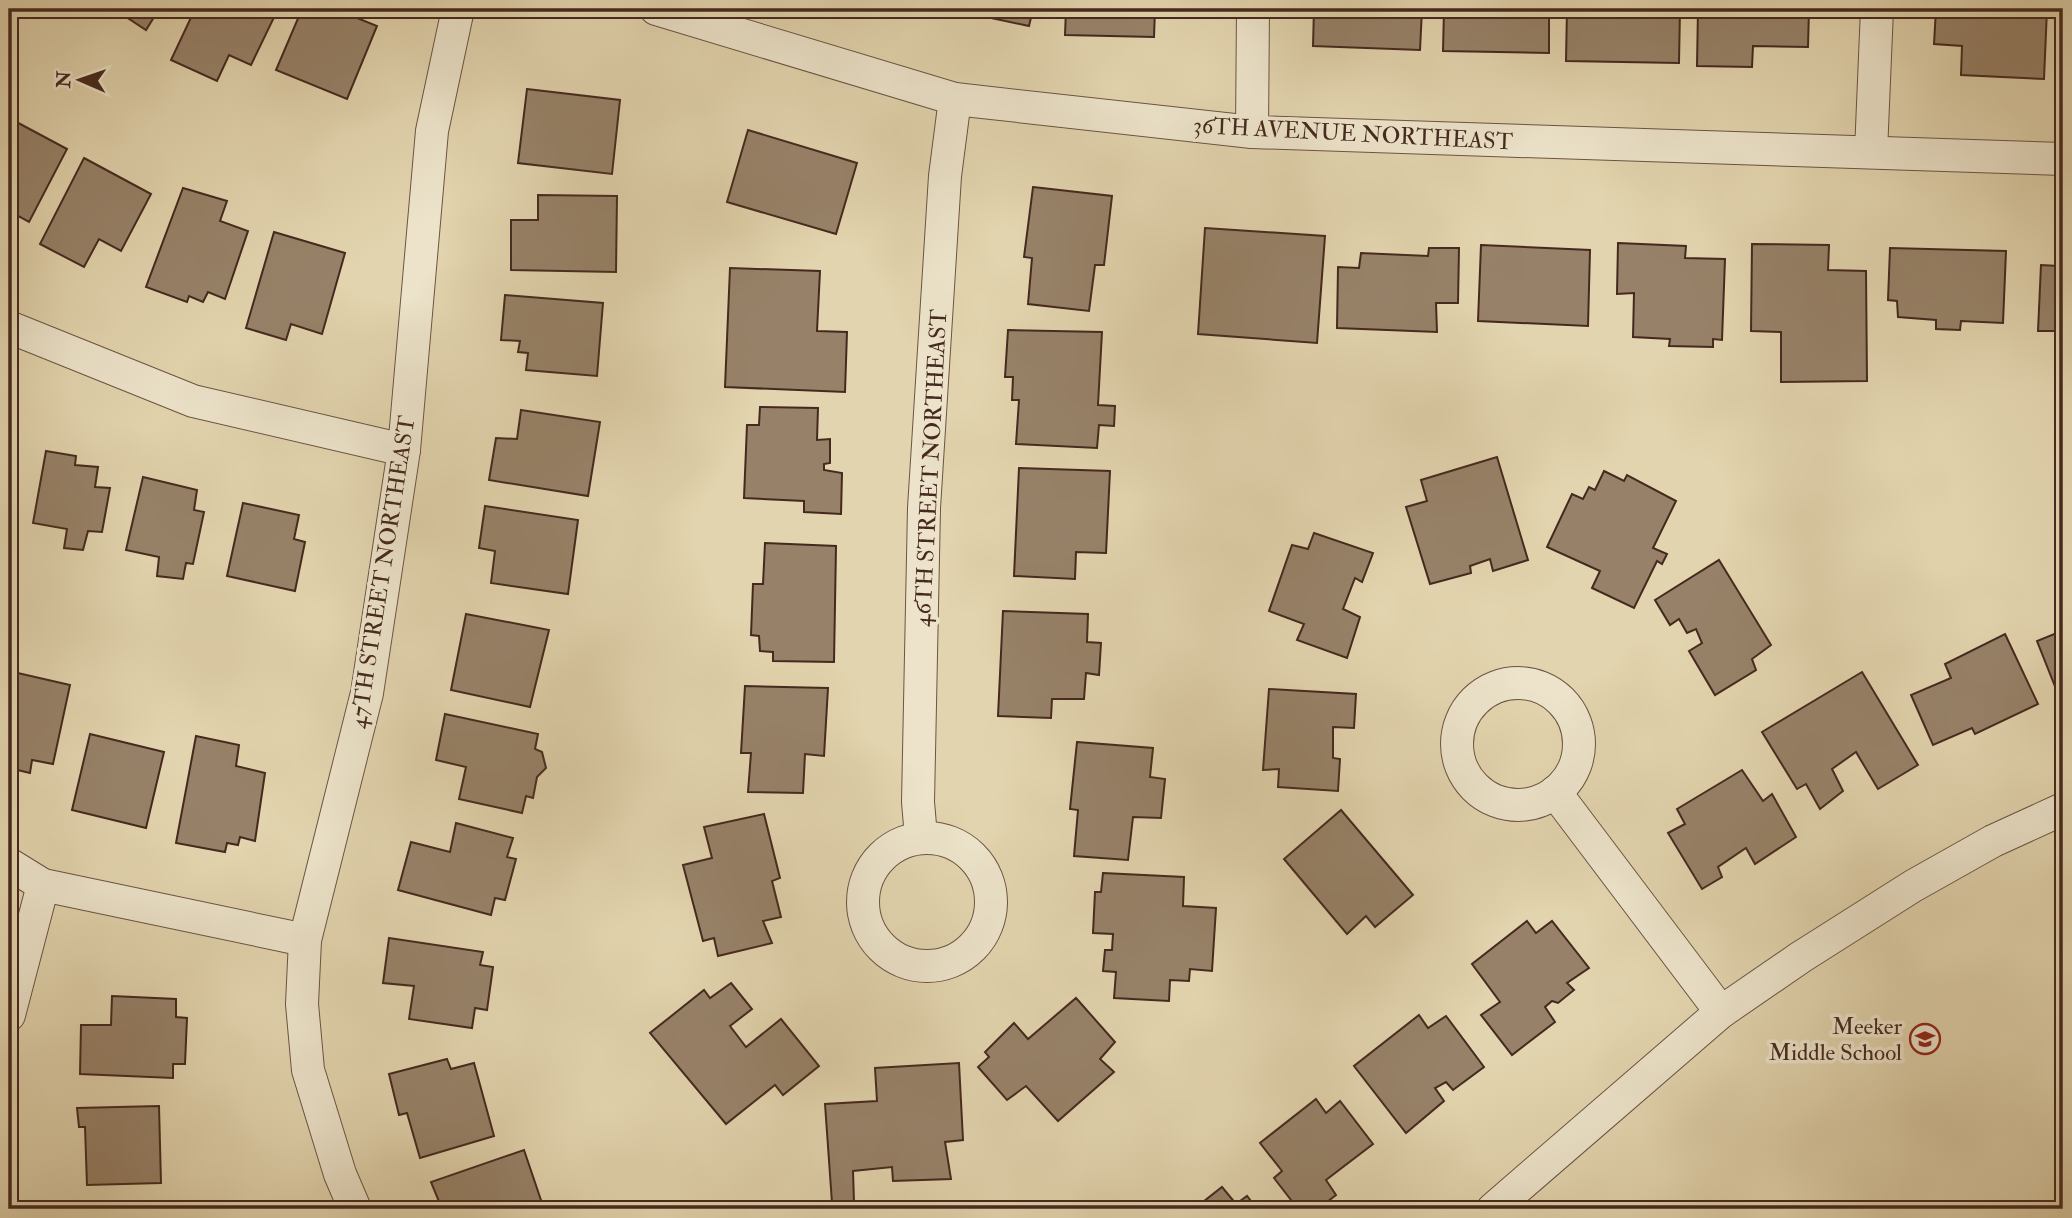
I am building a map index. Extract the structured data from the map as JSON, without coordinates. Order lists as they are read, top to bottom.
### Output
{
  "streets": {
    "street": ["36TH AVENUE NORTHEAST", "46TH STREET NORTHEAST", "47TH STREET NORTHEAST"]
  },
  "crossings": [
    ["36TH AVENUE NORTHEAST", "46TH STREET NORTHEAST"]
  ],
  "places": {
    "school or university": ["Meeker Middle School"]
  },
  "north": "left"
}
